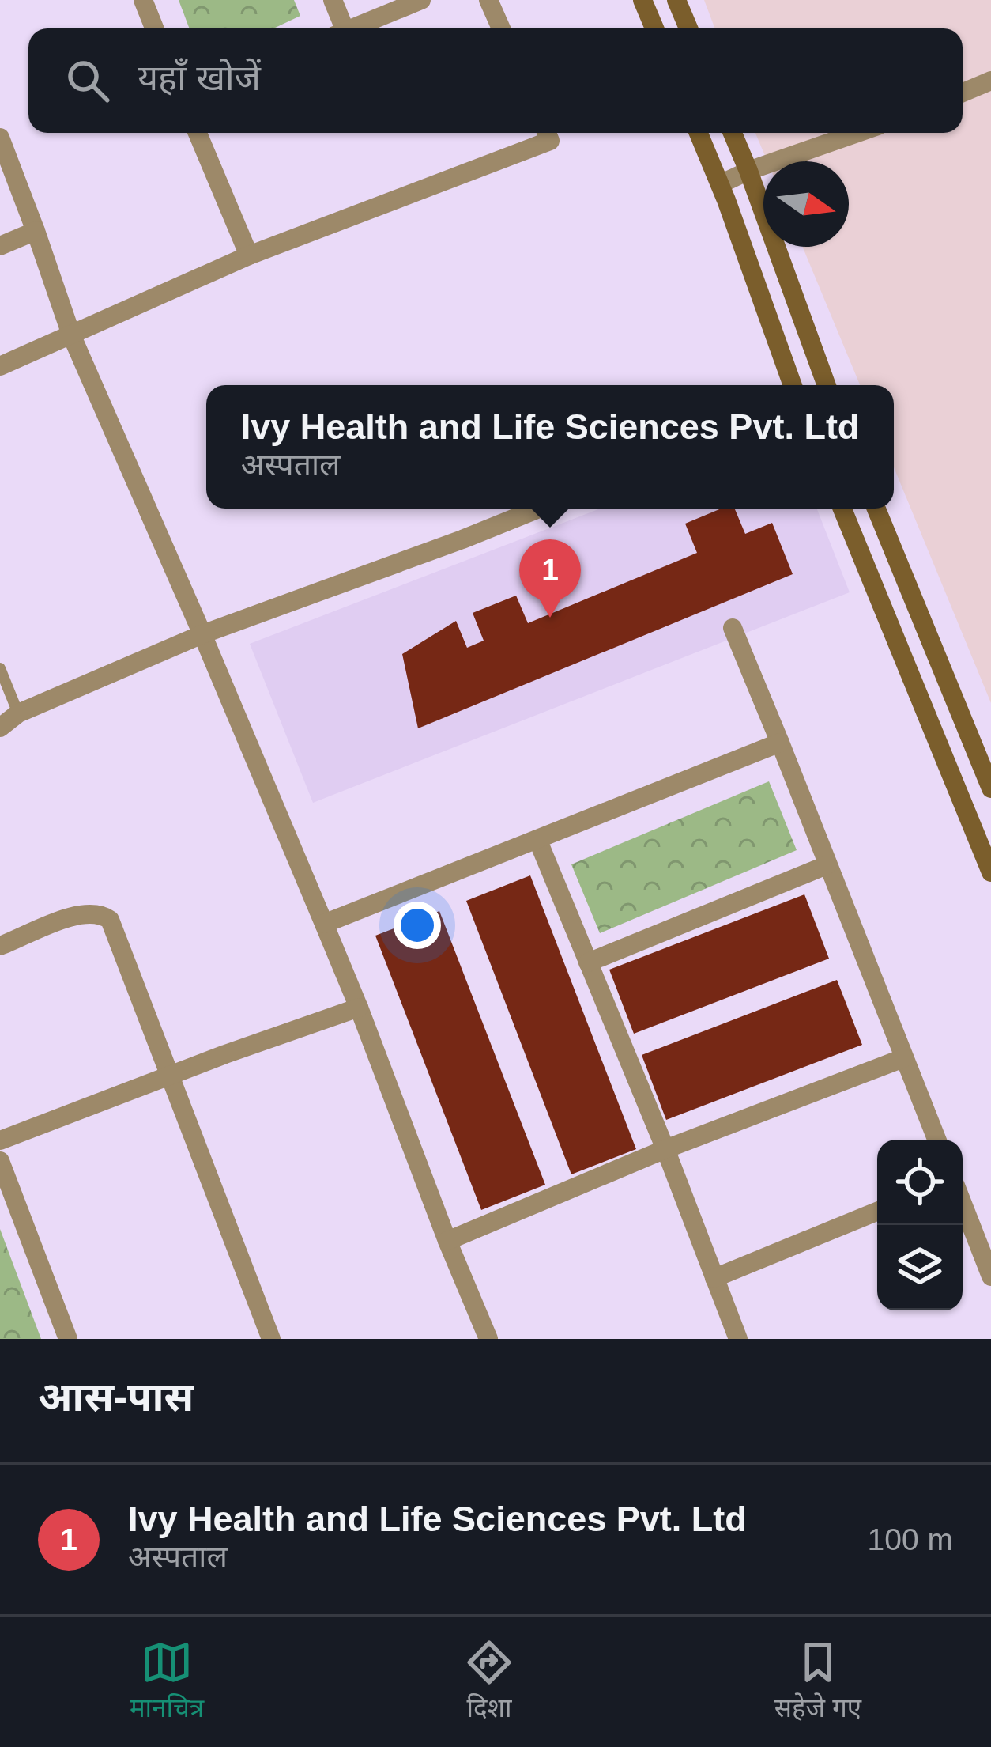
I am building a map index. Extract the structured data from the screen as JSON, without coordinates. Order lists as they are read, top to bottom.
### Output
{
  "north": "right",
  "page": {
    "search": "यहाँ खोजें",
    "popup": ["Ivy Health and Life Sciences Pvt. Ltd", "अस्पताल"],
    "pins": "1",
    "heading": "आस-पास",
    "list": [
      {
        "mark": "1",
        "name": "Ivy Health and Life Sciences Pvt. Ltd",
        "note": "अस्पताल",
        "value": "100 m"
      }
    ],
    "nav": ["मानचित्र", "दिशा", "सहेजे गए"]
  }
}
